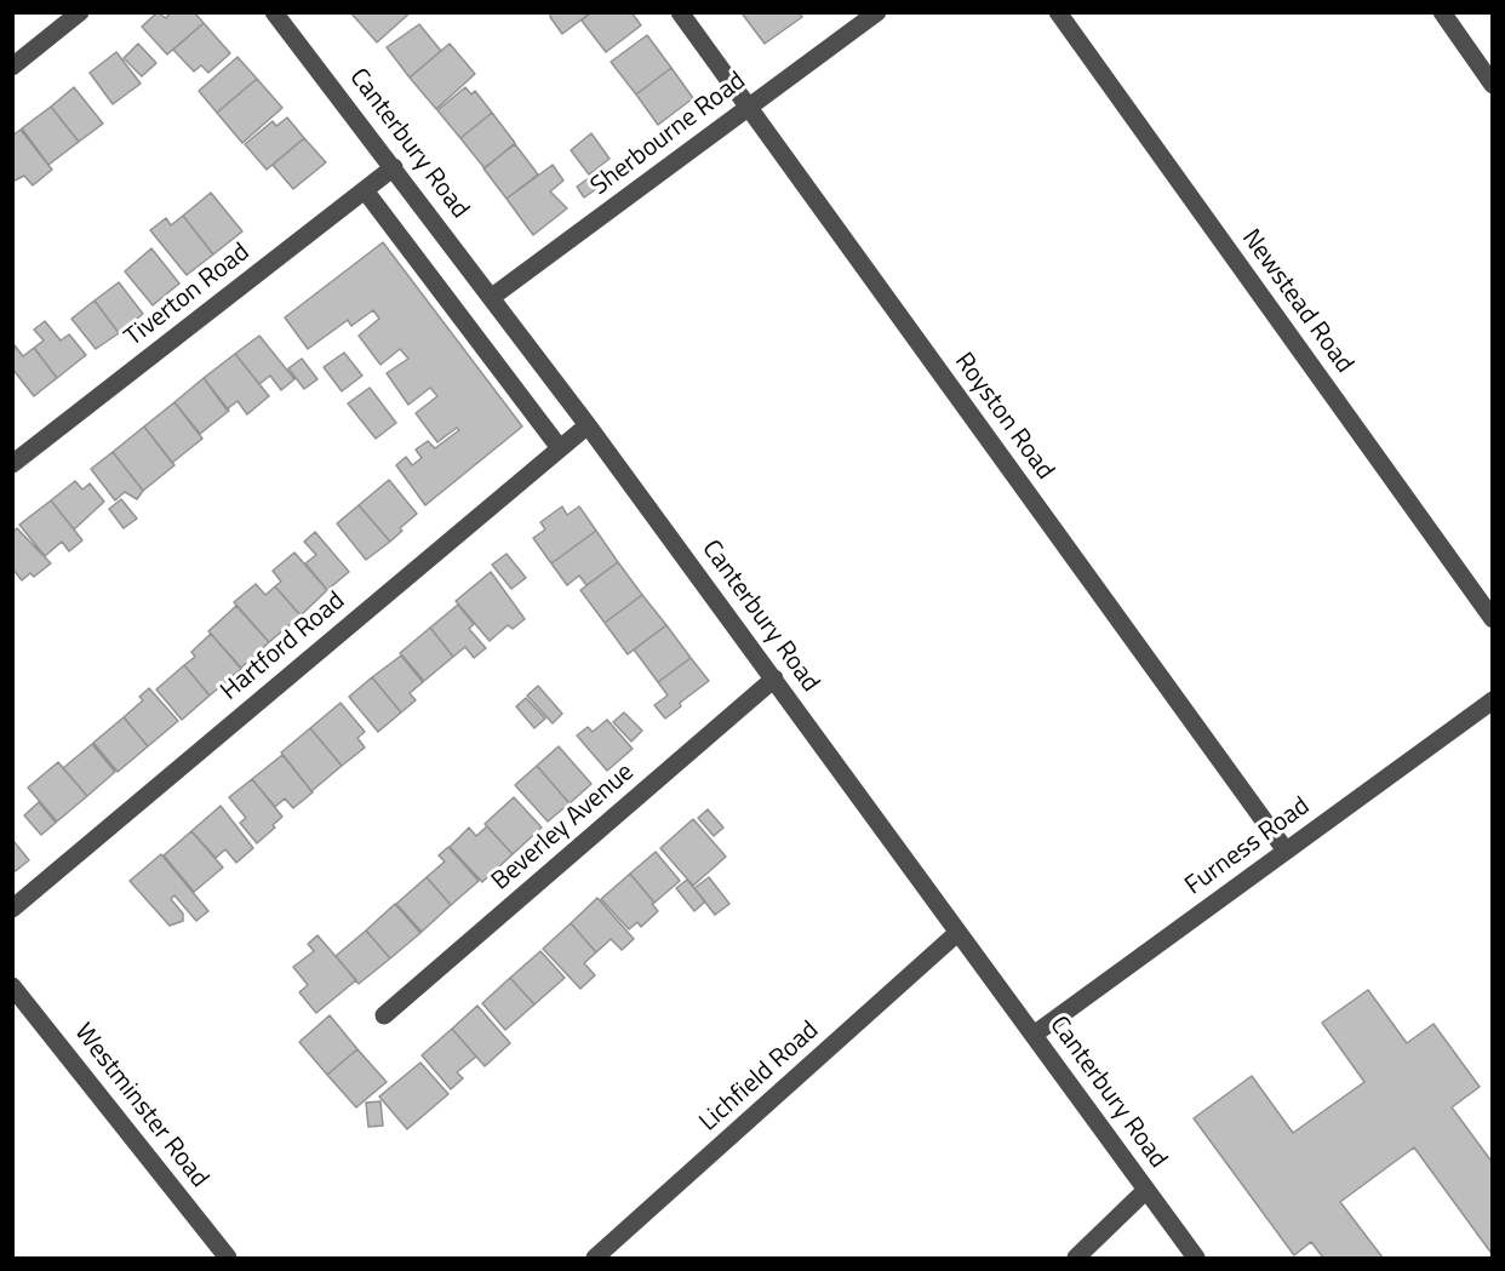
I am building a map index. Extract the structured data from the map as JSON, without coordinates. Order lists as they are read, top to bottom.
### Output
{
  "streets": {
    "street": [
      "Sherbourne Road",
      "Canterbury Road",
      "Tiverton Road",
      "Newstead Road",
      "Royston Road",
      "Hartford Road",
      "Beverley Avenue",
      "Furness Road",
      "Lichfield Road",
      "Westminster Road"
    ]
  },
  "crossings": [
    ["Sherbourne Road", "Canterbury Road"],
    ["Sherbourne Road", "Royston Road"],
    ["Canterbury Road", "Tiverton Road"],
    ["Canterbury Road", "Hartford Road"],
    ["Canterbury Road", "Beverley Avenue"],
    ["Canterbury Road", "Furness Road"],
    ["Canterbury Road", "Lichfield Road"],
    ["Royston Road", "Furness Road"]
  ]
}
